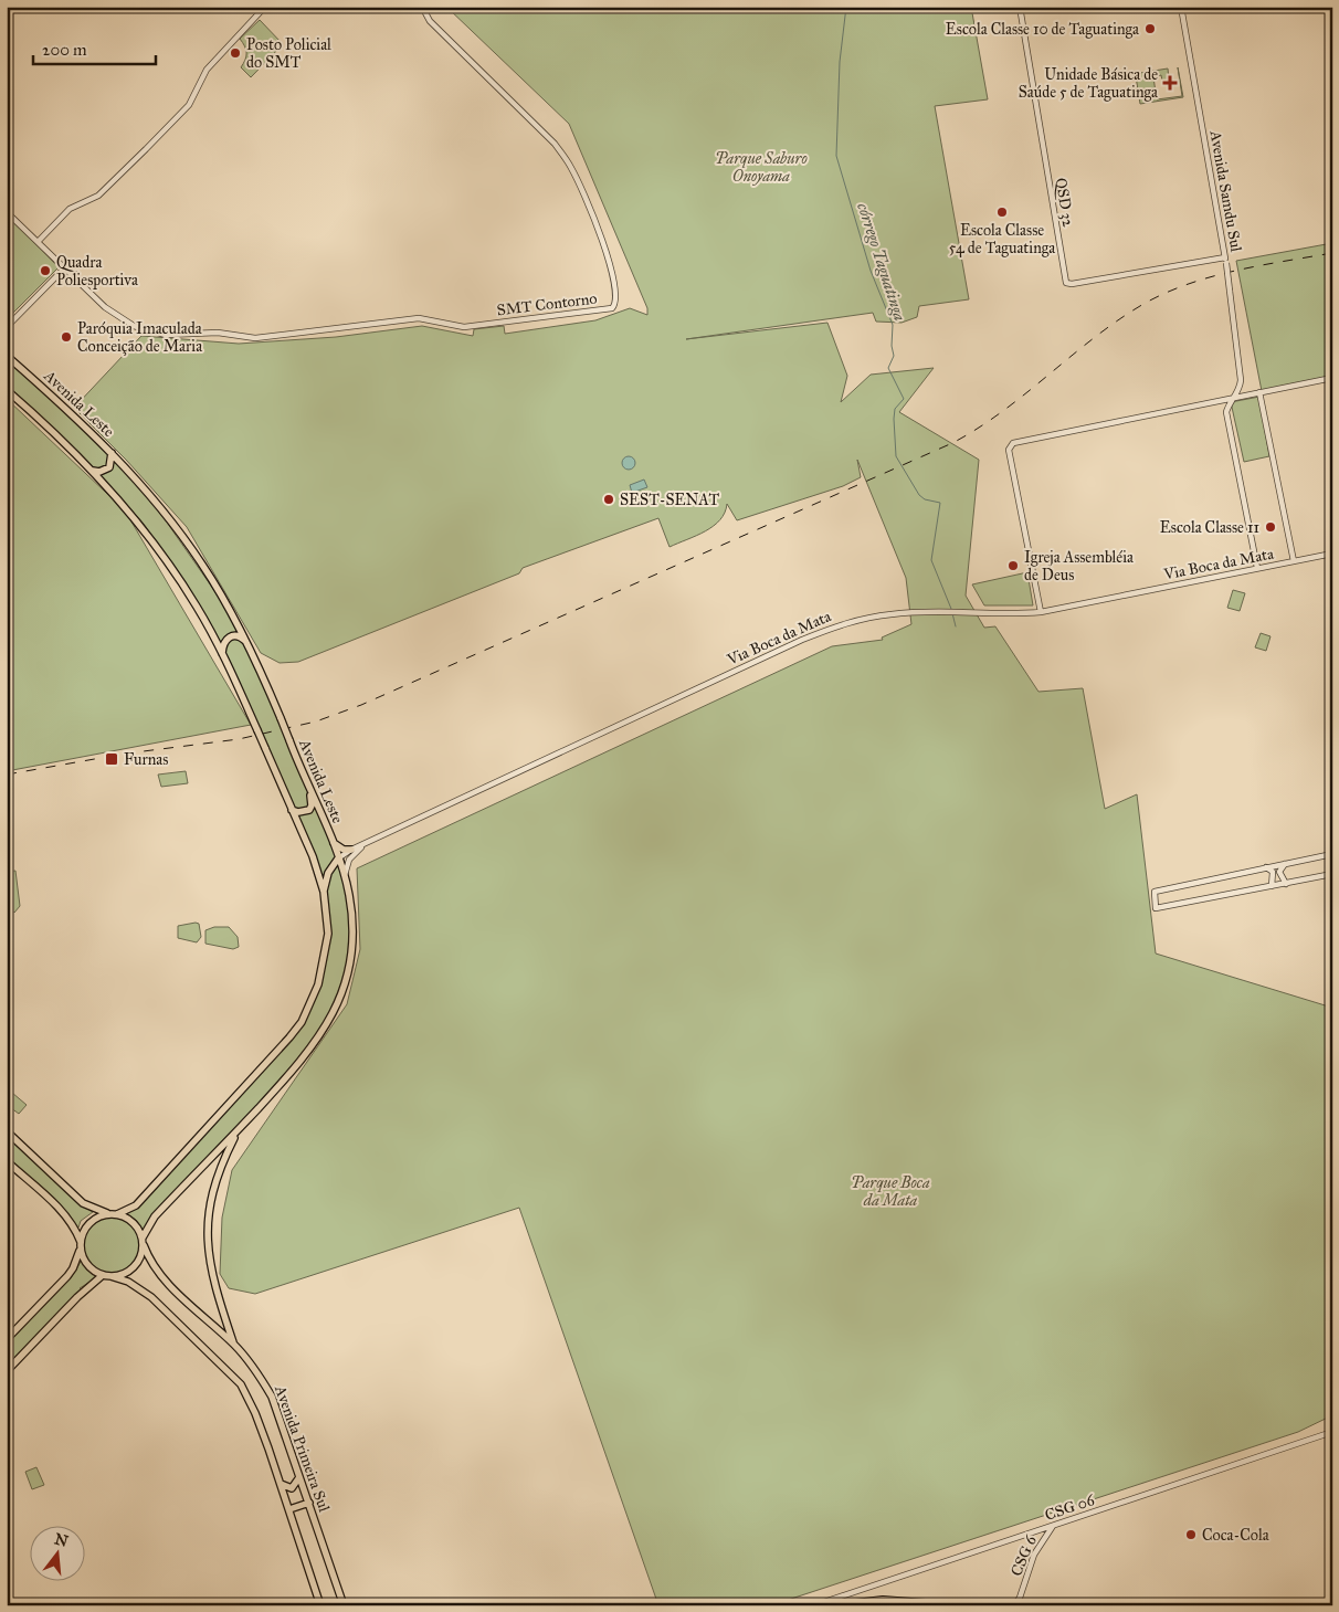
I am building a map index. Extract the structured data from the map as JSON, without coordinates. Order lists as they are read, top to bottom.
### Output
{
  "streets": {
    "main road": ["Avenida Leste", "Avenida Primeira Sul"],
    "street": [
      "Avenida Samdu Sul",
      "QSD 32",
      "SMT Contorno",
      "Via Boca da Mata",
      "CSG 06",
      "CSG 6"
    ]
  },
  "crossings": [
    ["Avenida Samdu Sul", "QSD 32"],
    ["Avenida Leste", "Via Boca da Mata"],
    ["Avenida Leste", "Avenida Primeira Sul"],
    ["CSG 06", "CSG 6"]
  ],
  "water": ["córrego Taguatinga"],
  "parks": ["Parque Saburo Onoyama", "Parque Boca da Mata"],
  "places": {
    "other": [
      "Escola Classe 10 de Taguatinga",
      "Posto Policial do SMT",
      "Escola Classe 54 de Taguatinga",
      "Quadra Poliesportiva",
      "Paróquia Imaculada Conceição de Maria",
      "SEST-SENAT",
      "Escola Classe 11",
      "Igreja Assembléia de Deus",
      "Coca-Cola"
    ],
    "health": ["Unidade Básica de Saúde 5 de Taguatinga"],
    "transit": ["Furnas"]
  },
  "scale_bar": "200 m",
  "north": "top"
}
